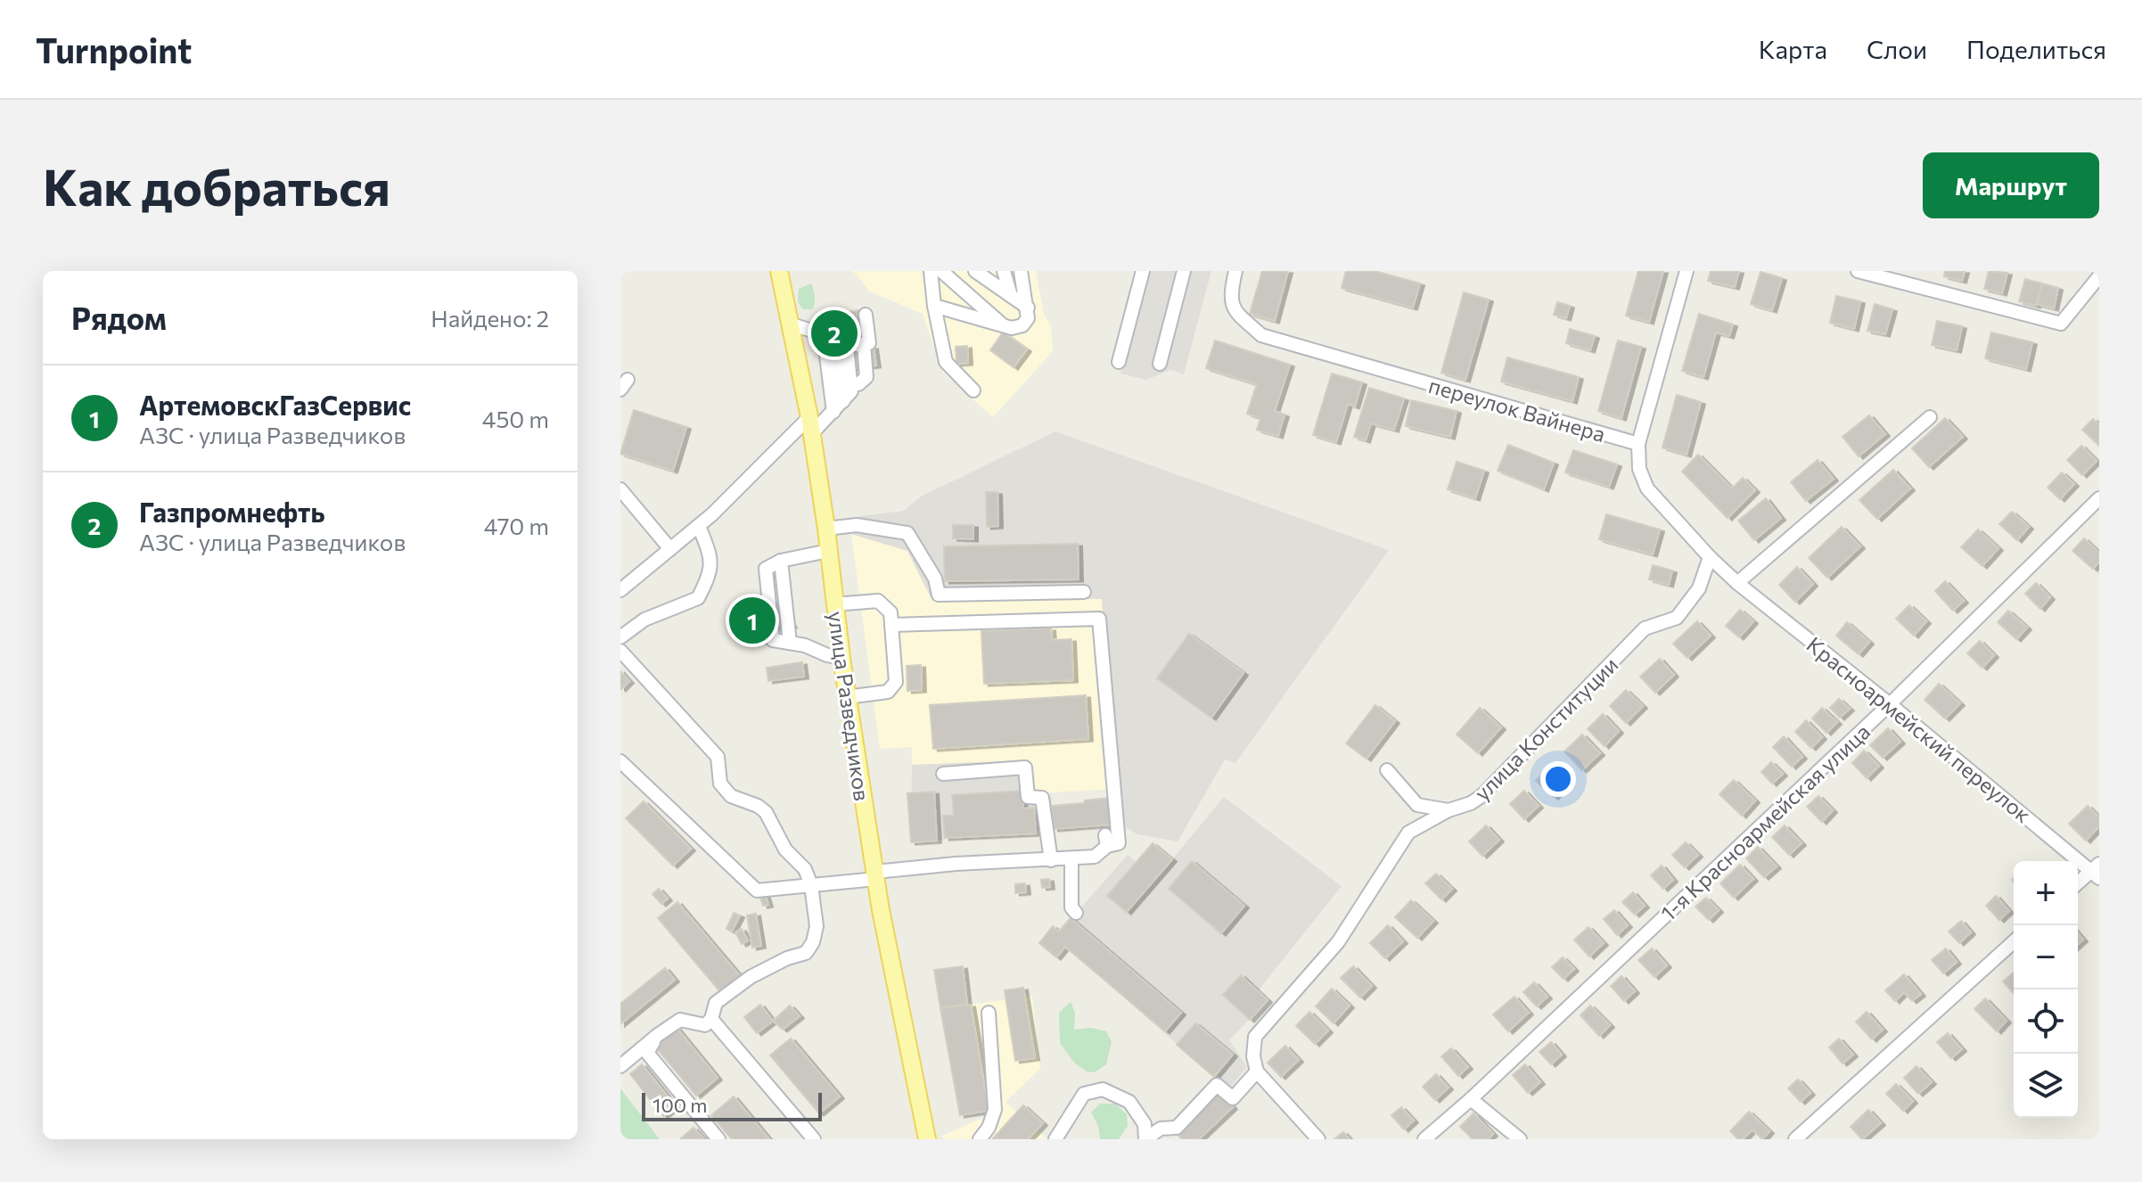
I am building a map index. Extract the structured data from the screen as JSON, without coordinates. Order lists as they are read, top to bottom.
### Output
{
  "streets": {
    "main road": ["улица Разведчиков"],
    "street": [
      "переулок Вайнера",
      "улица Конституции",
      "Красноармейский переулок",
      "1-я Красноармейская улица"
    ]
  },
  "crossings": [
    ["Красноармейский переулок", "1-я Красноармейская улица"]
  ],
  "scale_bar": "100 m",
  "page": {
    "header": "Turnpoint",
    "nav": ["Карта", "Слои", "Поделиться"],
    "buttons": "Маршрут",
    "title": "Как добраться",
    "heading": ["Рядом", "Найдено: 2"],
    "pins": ["2", "1"],
    "list": [
      {
        "mark": "1",
        "name": "АртемовскГазСервис",
        "note": "АЗС · улица Разведчиков",
        "value": "450 m"
      },
      {
        "mark": "2",
        "name": "Газпромнефть",
        "note": "АЗС · улица Разведчиков",
        "value": "470 m"
      }
    ],
    "map_buttons": ["+", "−"],
    "scale": "100 m"
  }
}
